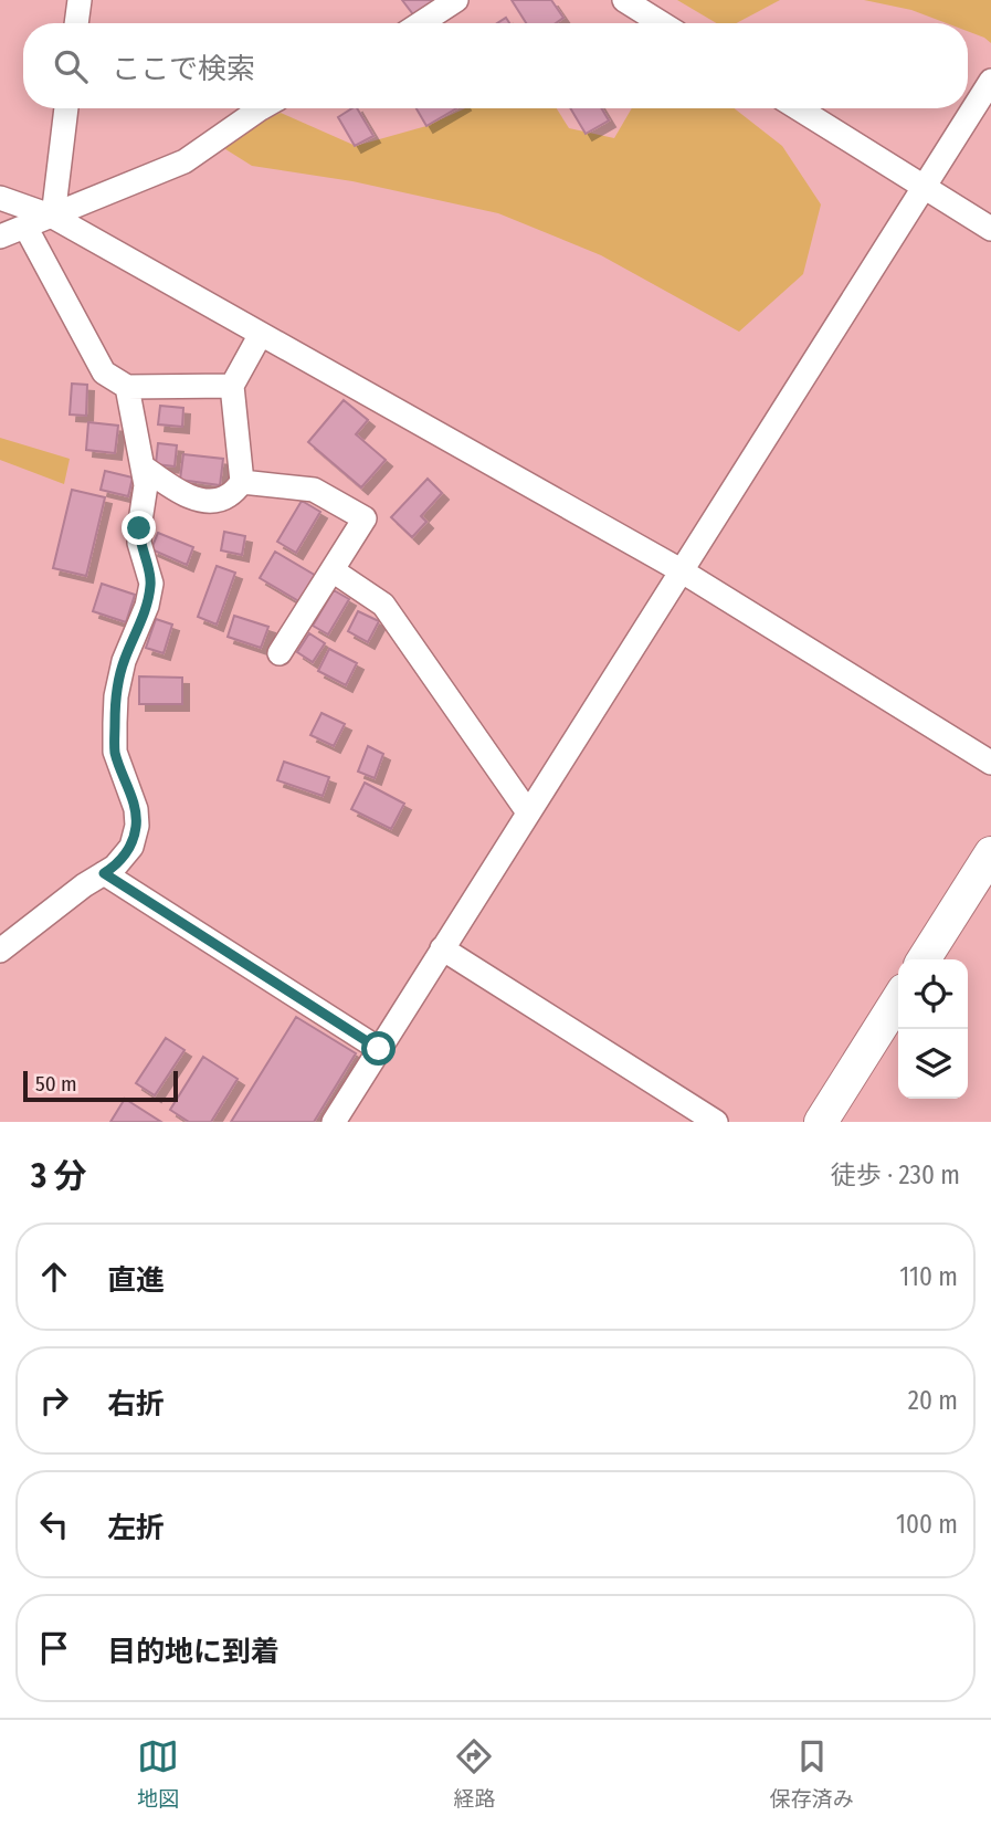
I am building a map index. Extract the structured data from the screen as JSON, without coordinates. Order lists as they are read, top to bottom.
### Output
{
  "scale_bar": "50 m",
  "page": {
    "search": "ここで検索",
    "scale": "50 m",
    "heading": ["3 分", "徒歩 · 230 m"],
    "list": [
      ["直進", "110 m"],
      ["右折", "20 m"],
      ["左折", "100 m"],
      "目的地に到着"
    ],
    "nav": ["地図", "経路", "保存済み"]
  }
}
